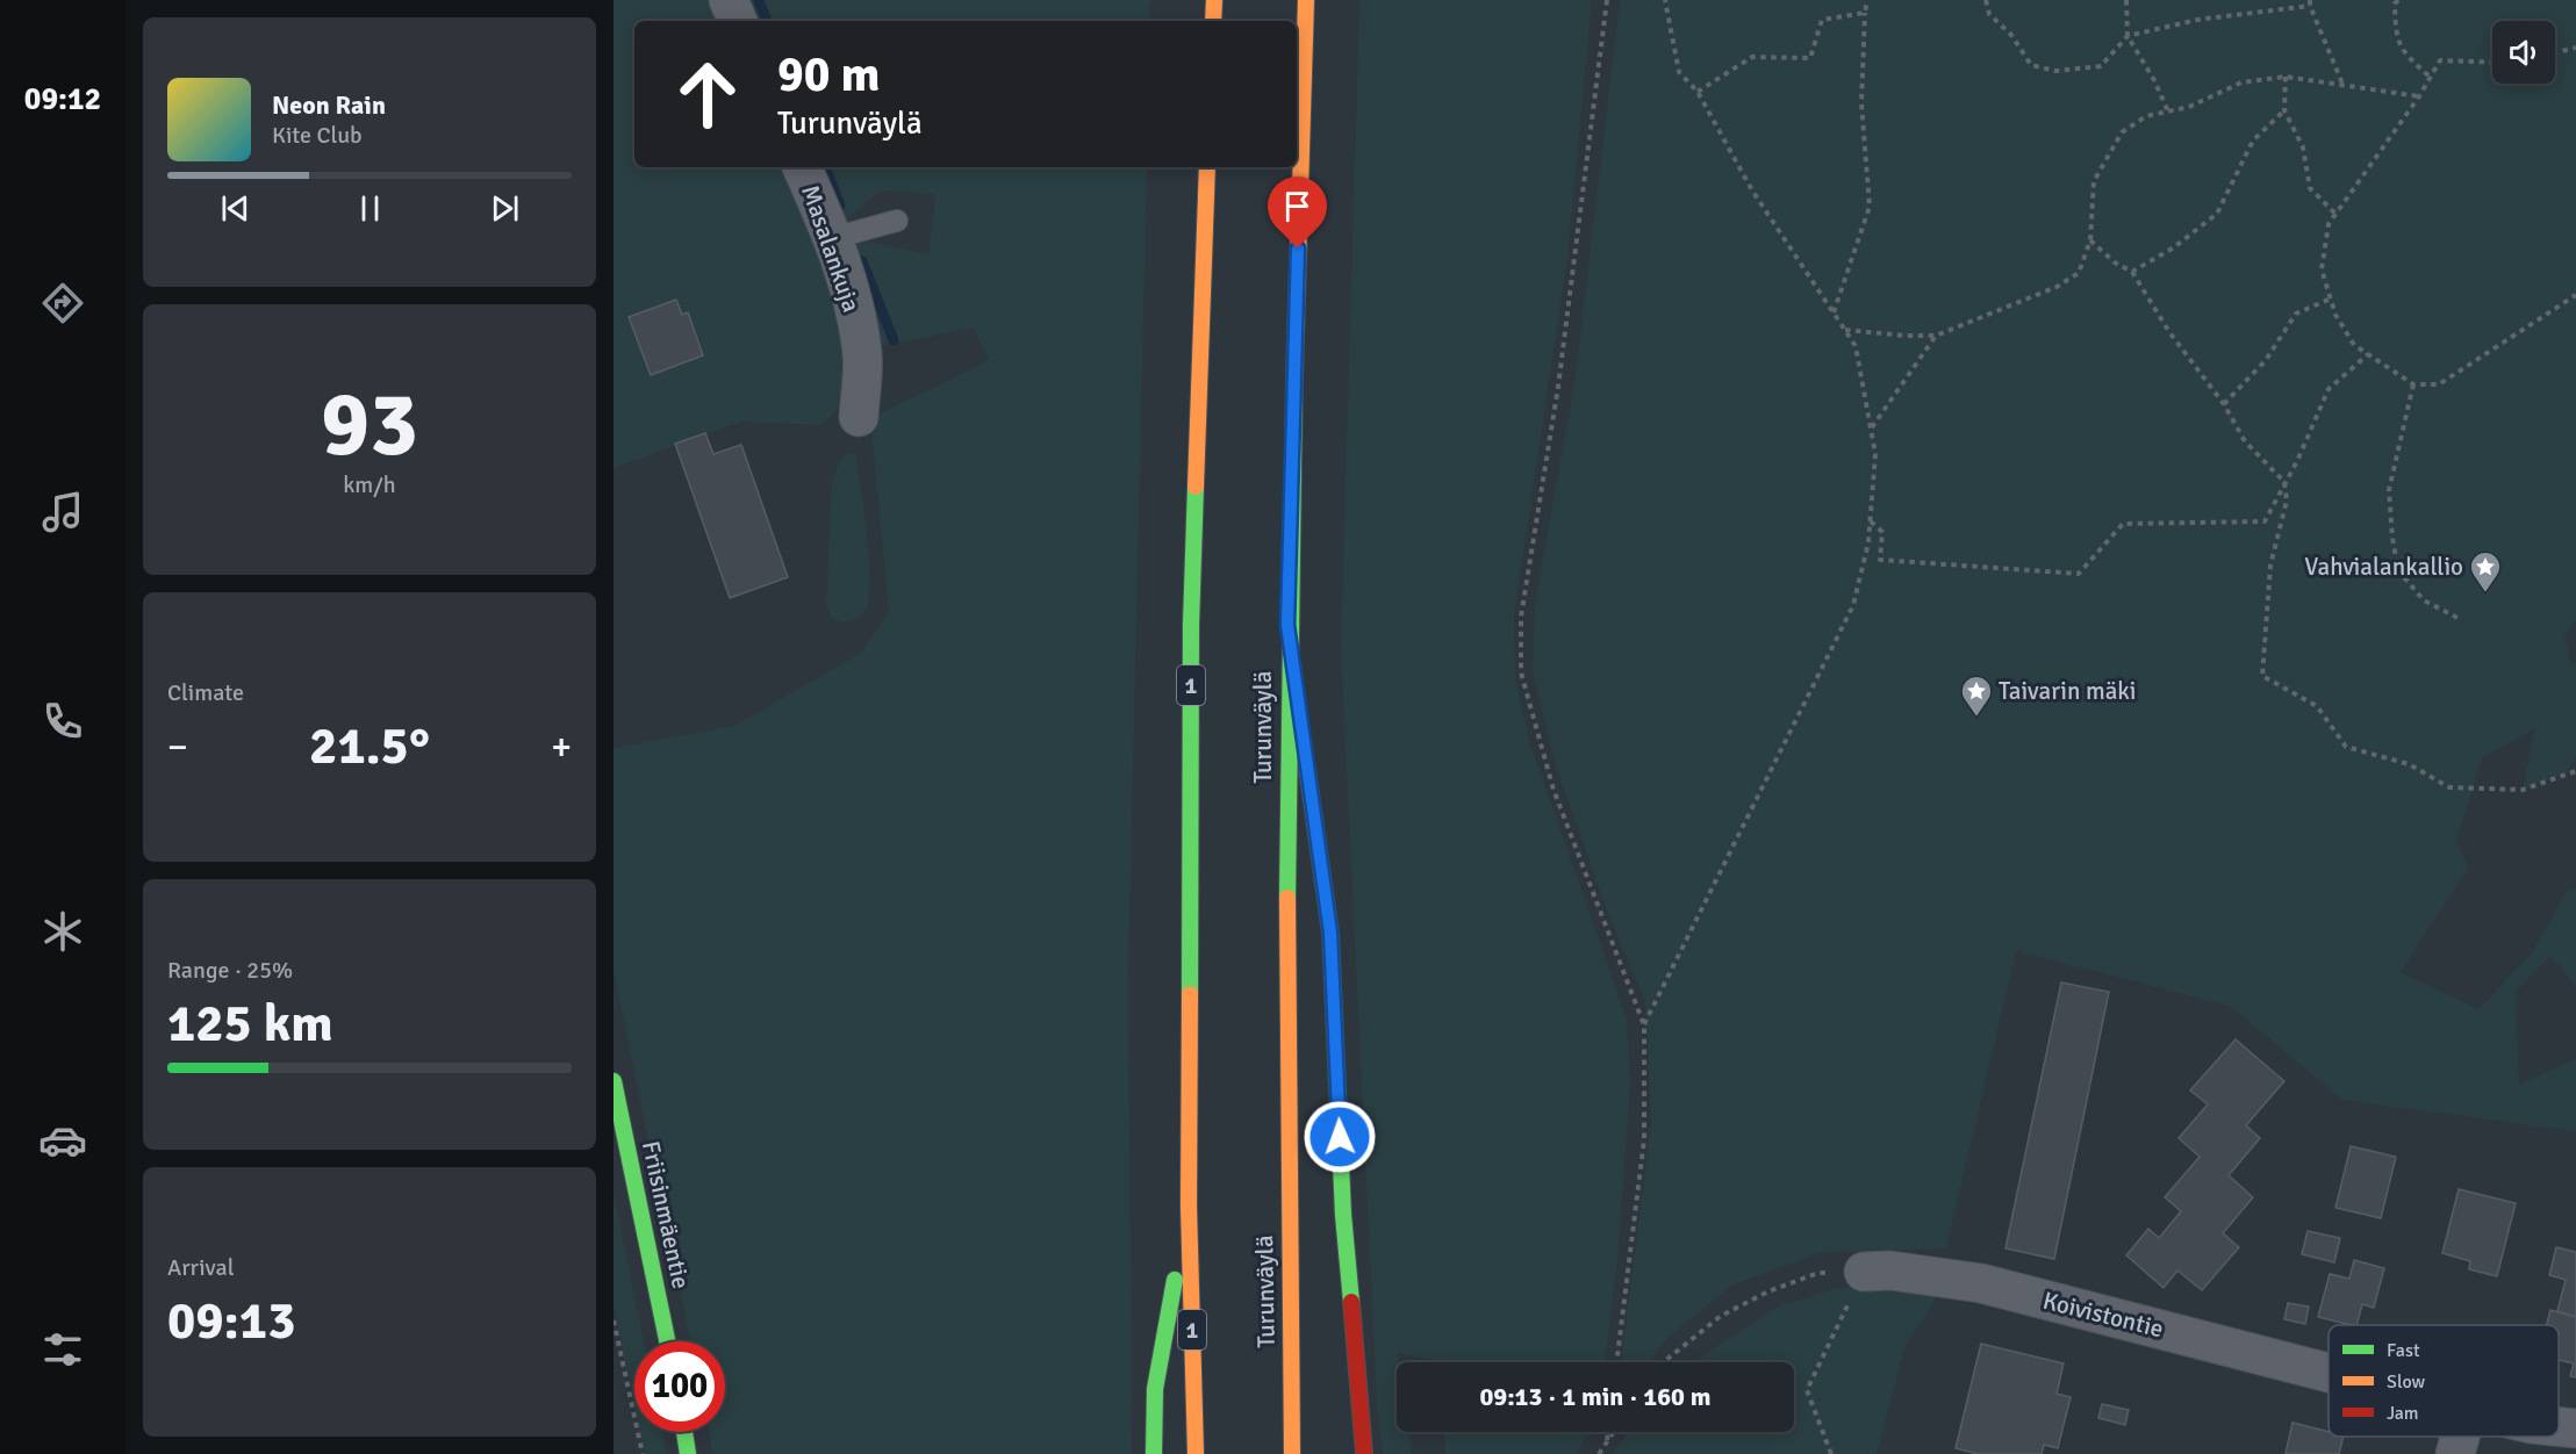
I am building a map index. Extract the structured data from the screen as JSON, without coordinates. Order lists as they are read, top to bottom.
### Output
{
  "streets": {
    "main road": ["1", "Turunväylä", "Friisinmäentie"],
    "street": ["Masalankuja", "Koivistontie"]
  },
  "places": {
    "place": ["Vahvialankallio", "Taivarin mäki"]
  },
  "legend": ["Fast", "Slow", "Jam"],
  "page": {
    "tabs": "09:12",
    "turn": ["90 m", "Turunväylä"],
    "song": ["Neon Rain", "Kite Club"],
    "tile": [
      ["93", "km/h"],
      "Climate",
      ["Range · 25%", "125 km"],
      ["Arrival", "09:13"]
    ],
    "heat": ["−", "21.5°", "+"],
    "limit": "100",
    "trip": "09:13 · 1 min · 160 m"
  }
}
